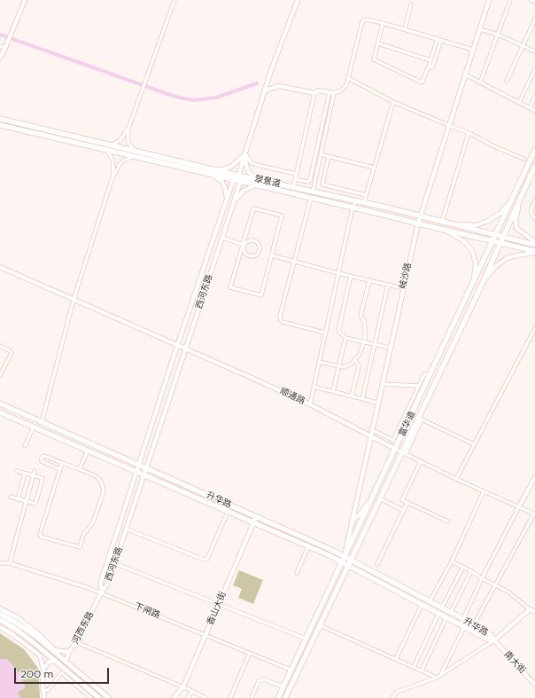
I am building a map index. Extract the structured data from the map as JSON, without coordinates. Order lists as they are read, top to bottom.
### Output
{
  "streets": {
    "main road": ["翠景道", "富华道", "升华路"],
    "street": [
      "岐沙路",
      "西河东路",
      "顺通路",
      "香山大街",
      "下闸路",
      "河西东路",
      "南大街"
    ]
  },
  "crossings": [
    ["翠景道", "岐沙路"],
    ["翠景道", "西河东路"],
    ["翠景道", "富华道"],
    ["岐沙路", "顺通路"],
    ["岐沙路", "富华道"],
    ["岐沙路", "升华路"],
    ["西河东路", "顺通路"],
    ["西河东路", "升华路"],
    ["西河东路", "下闸路"],
    ["西河东路", "河西东路"],
    ["顺通路", "富华道"],
    ["富华道", "升华路"],
    ["富华道", "下闸路"],
    ["升华路", "香山大街"],
    ["升华路", "南大街"],
    ["香山大街", "下闸路"],
    ["下闸路", "河西东路"]
  ],
  "scale_bar": "200 m"
}
